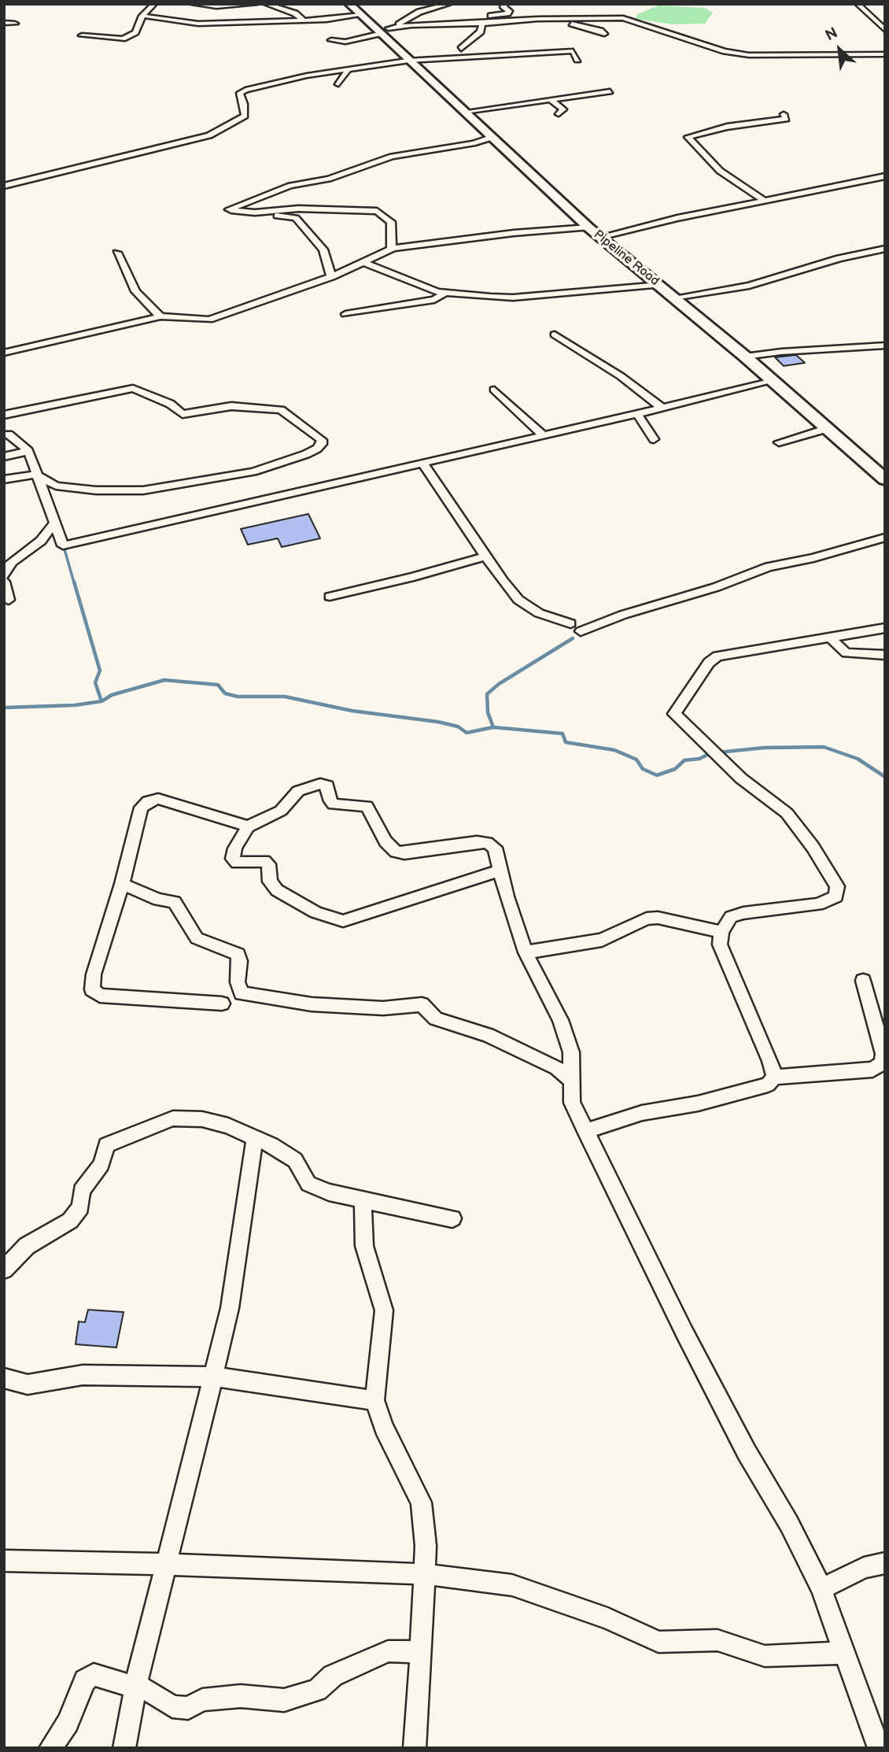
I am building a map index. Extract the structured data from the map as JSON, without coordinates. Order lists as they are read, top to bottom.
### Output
{
  "streets": {
    "street": ["Pipeline Road"]
  },
  "north": "top left"
}
